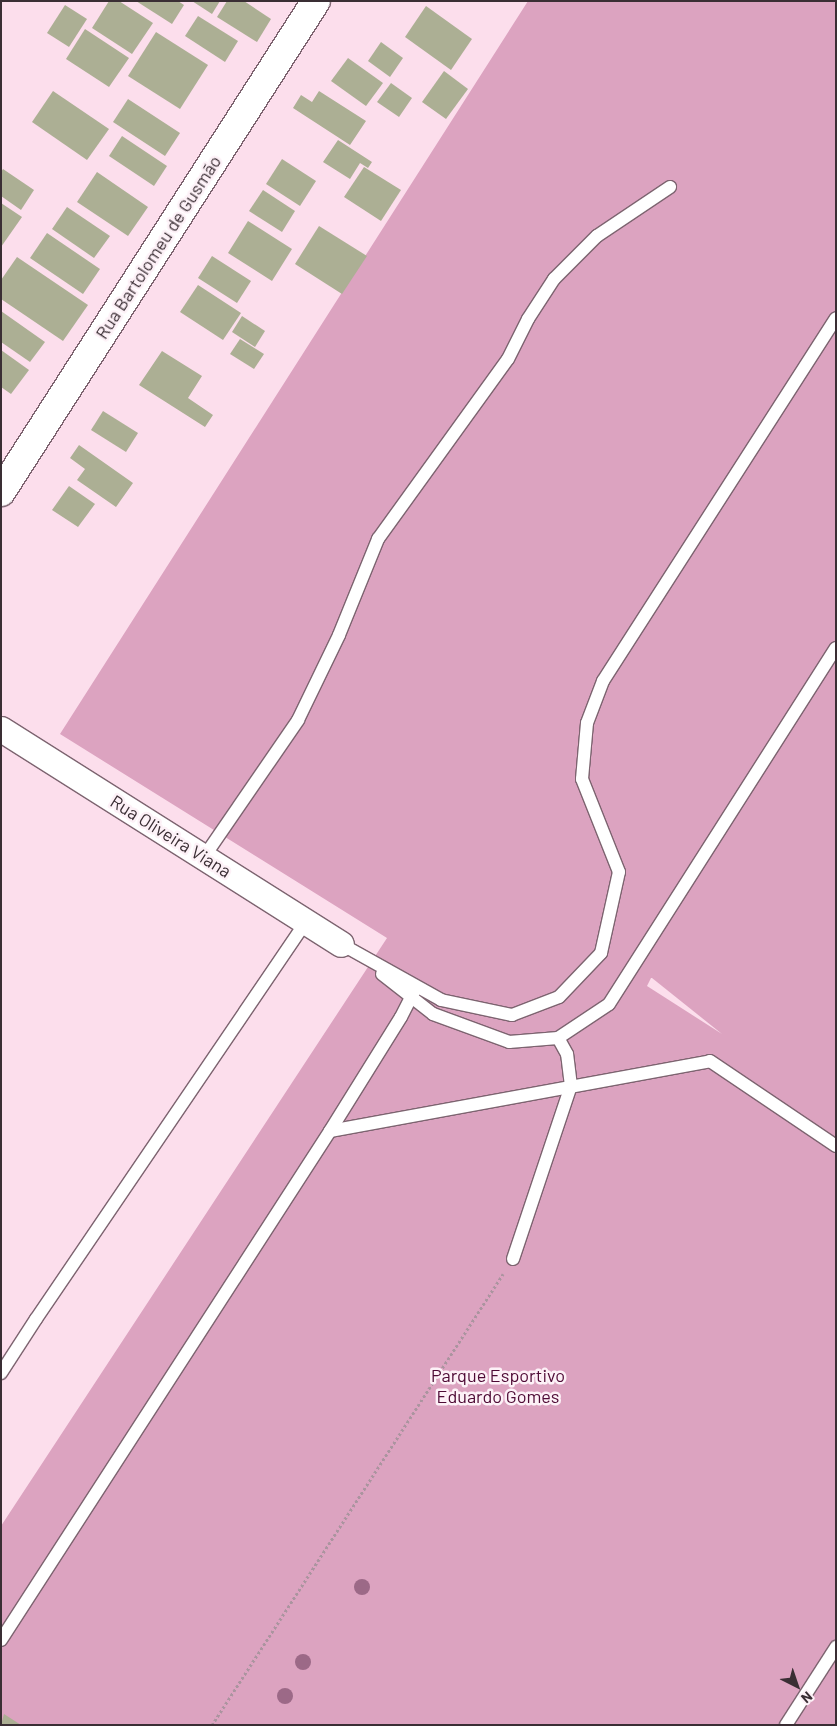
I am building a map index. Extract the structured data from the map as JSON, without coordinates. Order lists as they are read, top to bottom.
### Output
{
  "streets": {
    "main road": ["Rua Bartolomeu de Gusmão"],
    "street": ["Rua Oliveira Viana"]
  },
  "parks": ["Parque Esportivo Eduardo Gomes"],
  "north": "bottom right"
}
